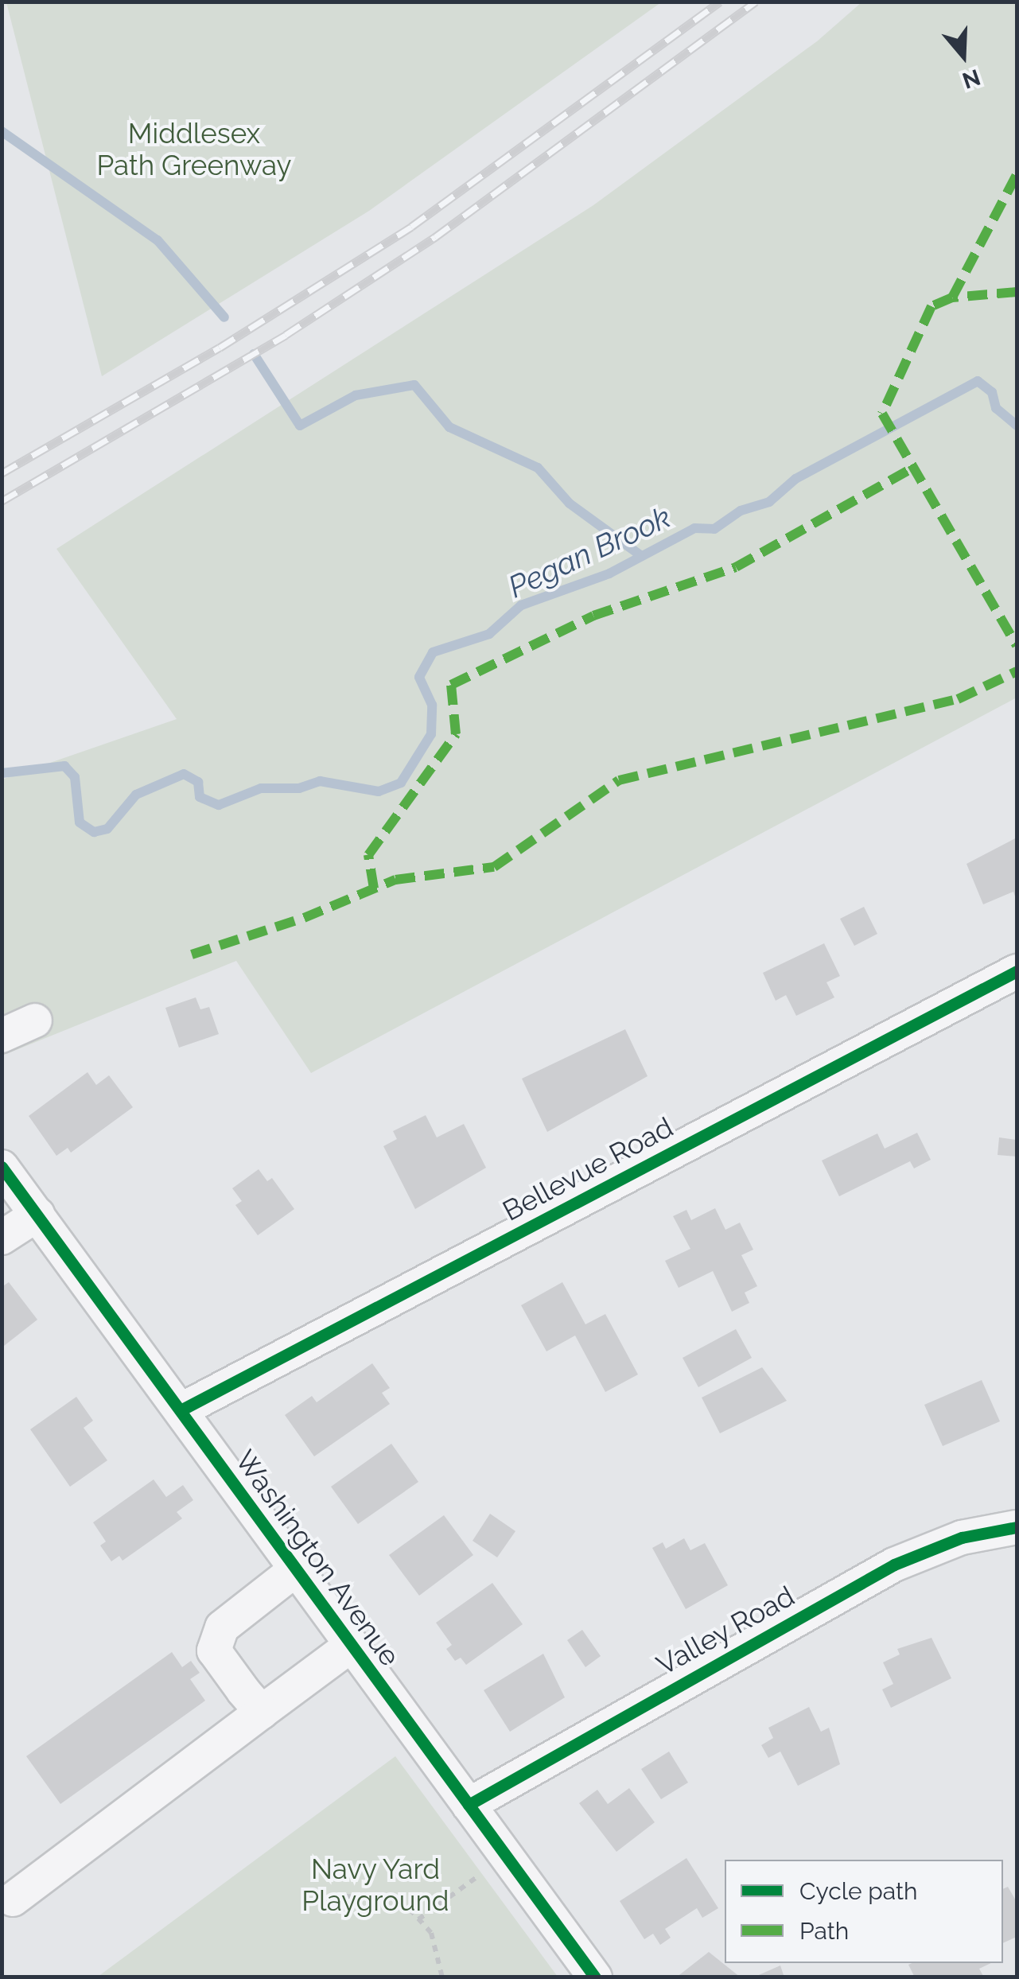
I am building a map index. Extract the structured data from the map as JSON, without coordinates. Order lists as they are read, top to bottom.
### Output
{
  "streets": {
    "street": ["Bellevue Road", "Washington Avenue", "Valley Road"]
  },
  "crossings": [
    ["Bellevue Road", "Washington Avenue"],
    ["Washington Avenue", "Valley Road"]
  ],
  "water": ["Pegan Brook"],
  "parks": ["Middlesex Path Greenway", "Navy Yard Playground"],
  "legend": ["Cycle path", "Path"],
  "north": "bottom"
}
